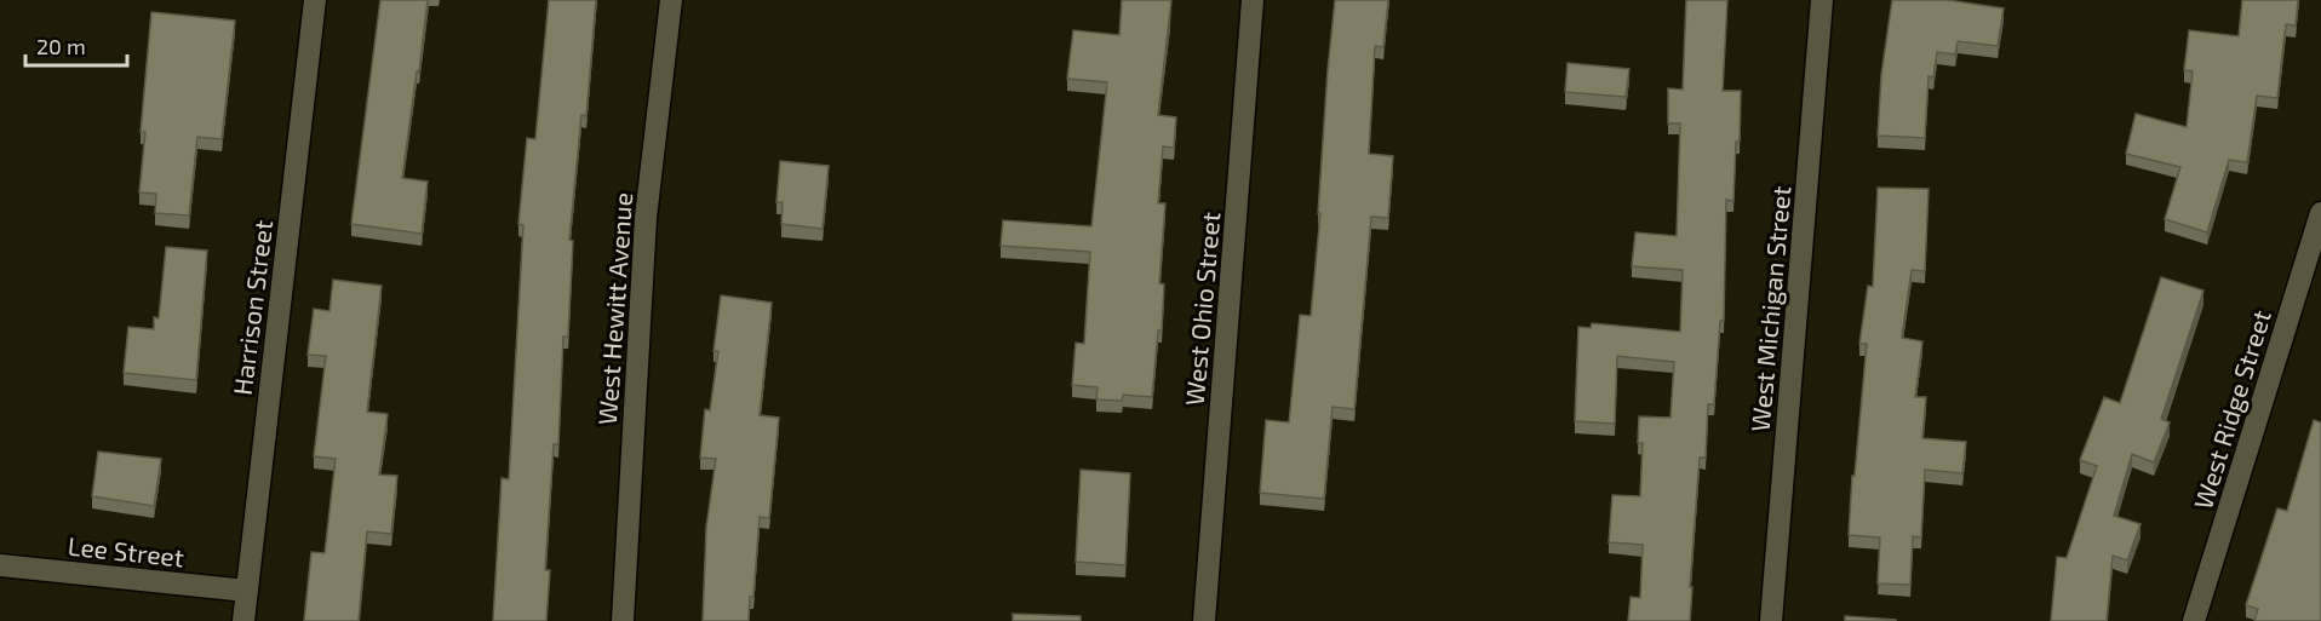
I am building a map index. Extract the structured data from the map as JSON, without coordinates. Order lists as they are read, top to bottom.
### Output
{
  "streets": {
    "street": [
      "Harrison Street",
      "West Hewitt Avenue",
      "West Ohio Street",
      "West Michigan Street",
      "West Ridge Street",
      "Lee Street"
    ]
  },
  "crossings": [
    ["Harrison Street", "Lee Street"]
  ],
  "scale_bar": "20 m"
}
